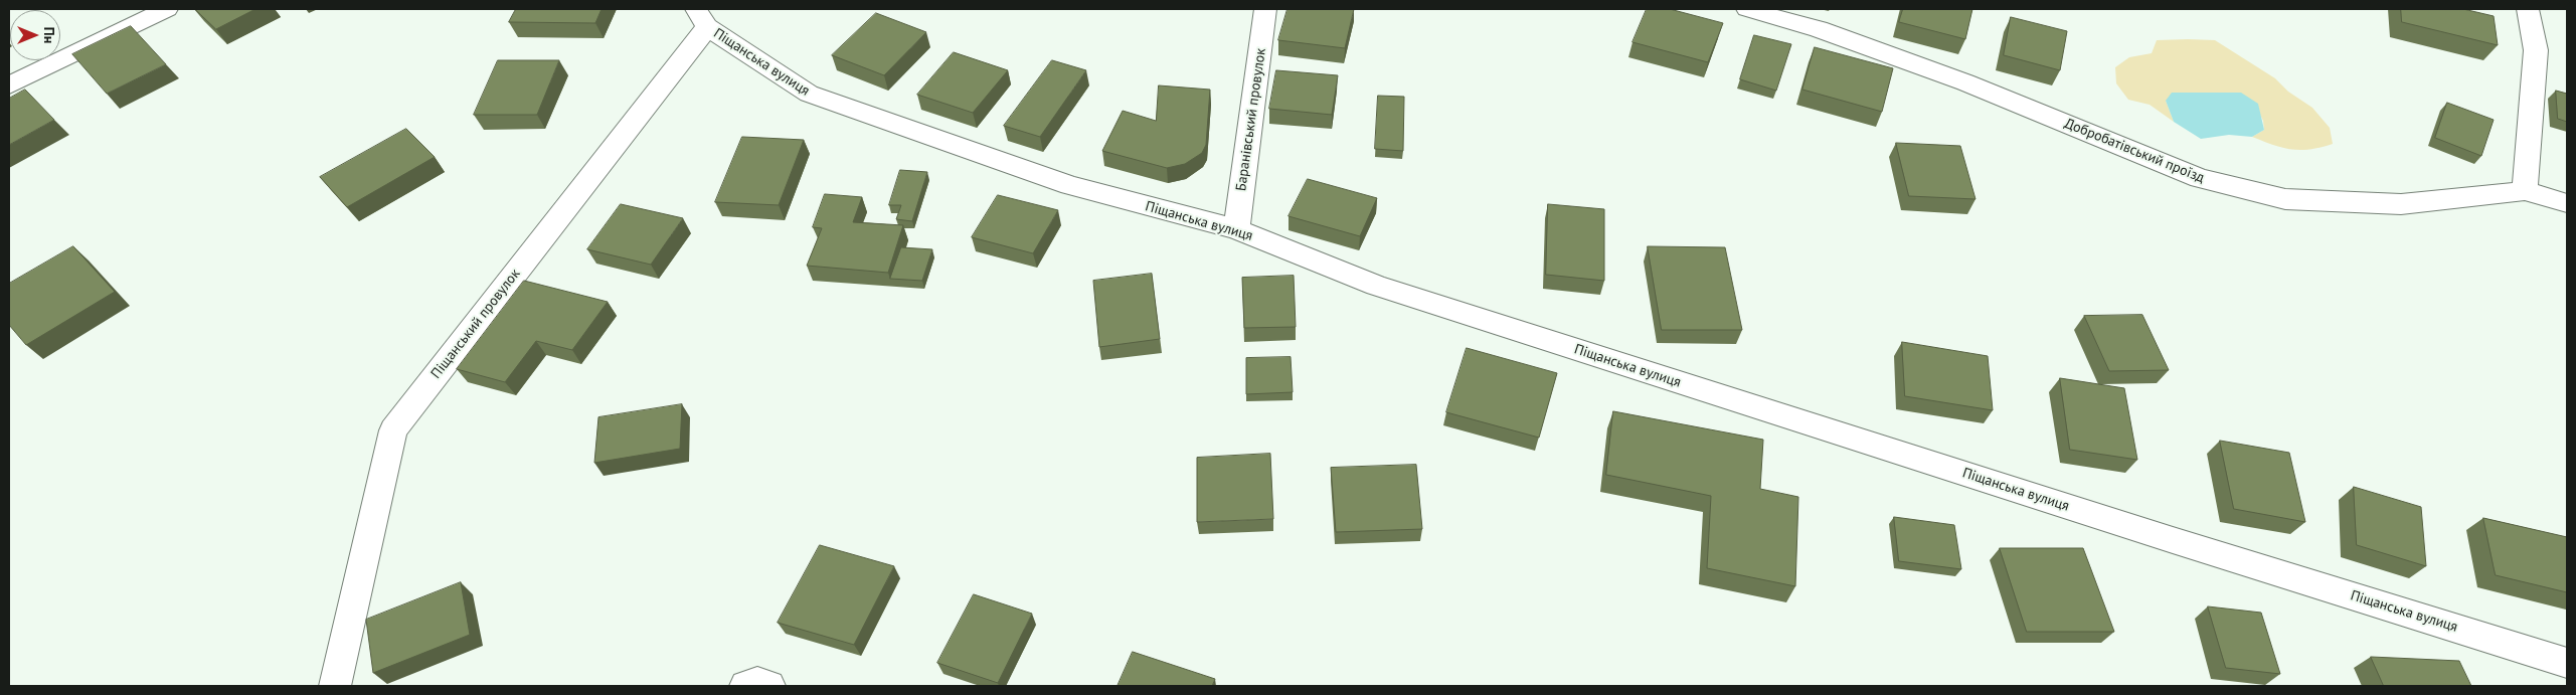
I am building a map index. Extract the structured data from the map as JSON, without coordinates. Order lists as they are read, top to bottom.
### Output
{
  "streets": {
    "street": [
      "Піщанська вулиця",
      "Баранівський провулок",
      "Добробатівський проїзд",
      "Піщанський провулок"
    ]
  },
  "crossings": [
    ["Піщанська вулиця", "Баранівський провулок"],
    ["Піщанська вулиця", "Піщанський провулок"]
  ],
  "north": "right"
}
